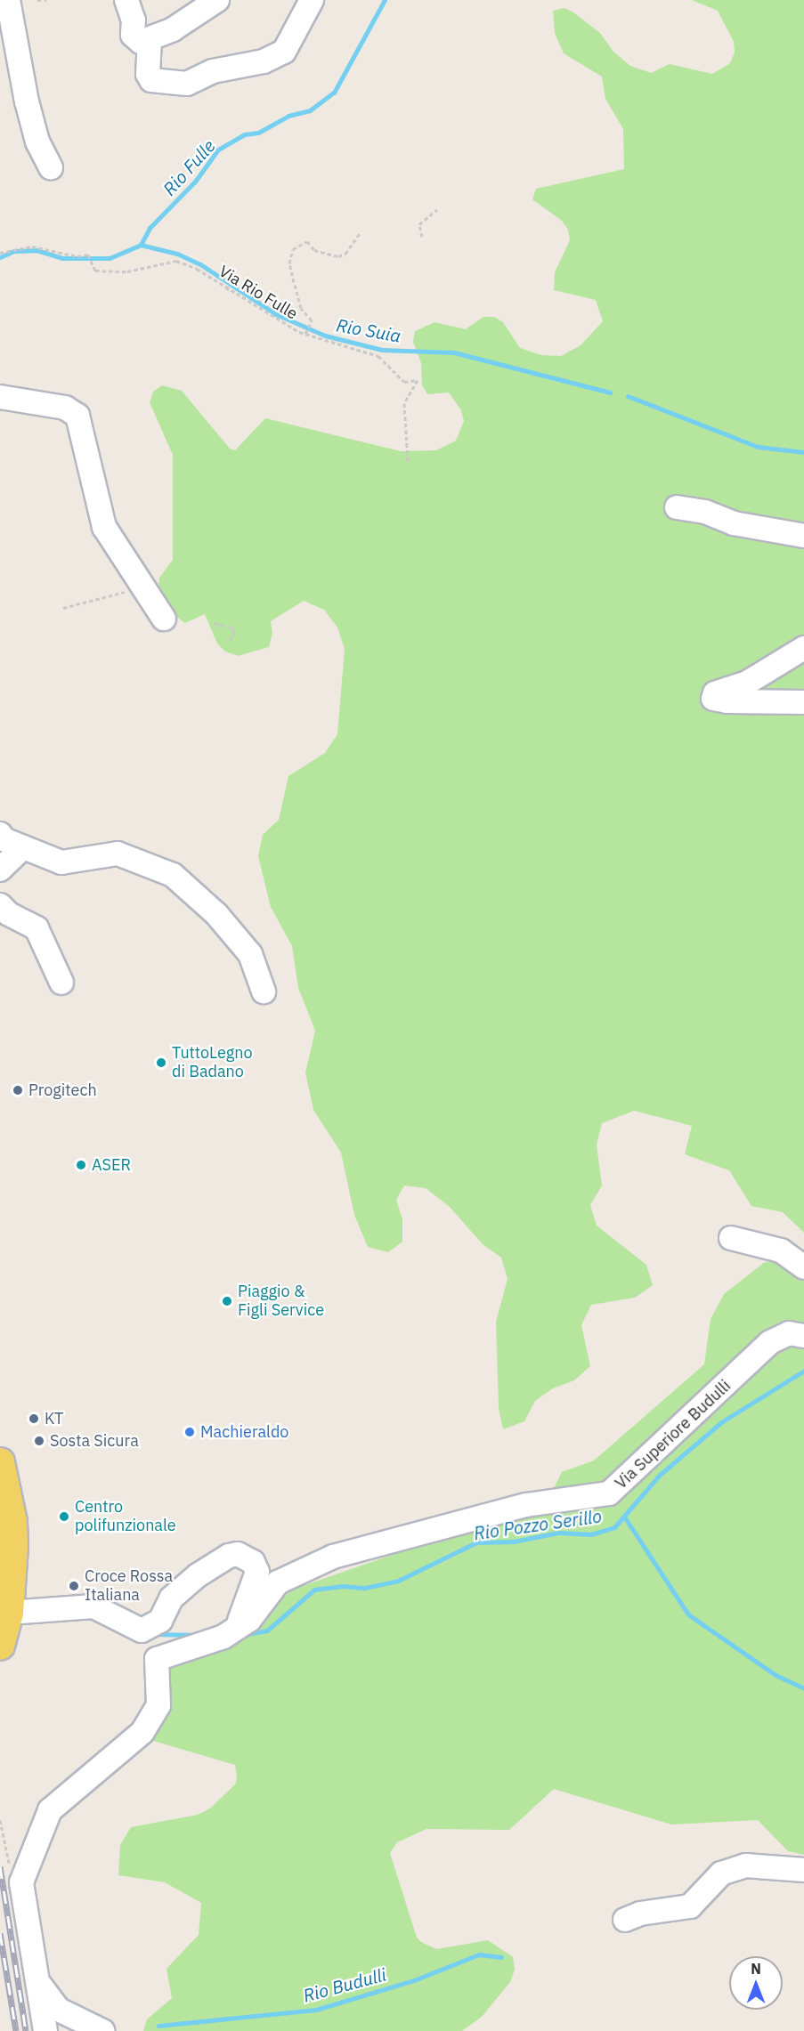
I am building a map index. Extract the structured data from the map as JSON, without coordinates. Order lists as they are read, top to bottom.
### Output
{
  "streets": {
    "street": ["Via Superiore Budulli"],
    "path": ["Via Rio Fulle"]
  },
  "water": [
    "Rio Fulle",
    "Rio Suia",
    "Rio Pozzo Serillo",
    "Rio Budulli"
  ],
  "places": [
    "TuttoLegno di Badano",
    "Progitech",
    "ASER",
    "Piaggio & Figli Service",
    "KT",
    "Machieraldo",
    "Sosta Sicura",
    "Centro polifunzionale",
    "Croce Rossa Italiana"
  ],
  "north": "top"
}
